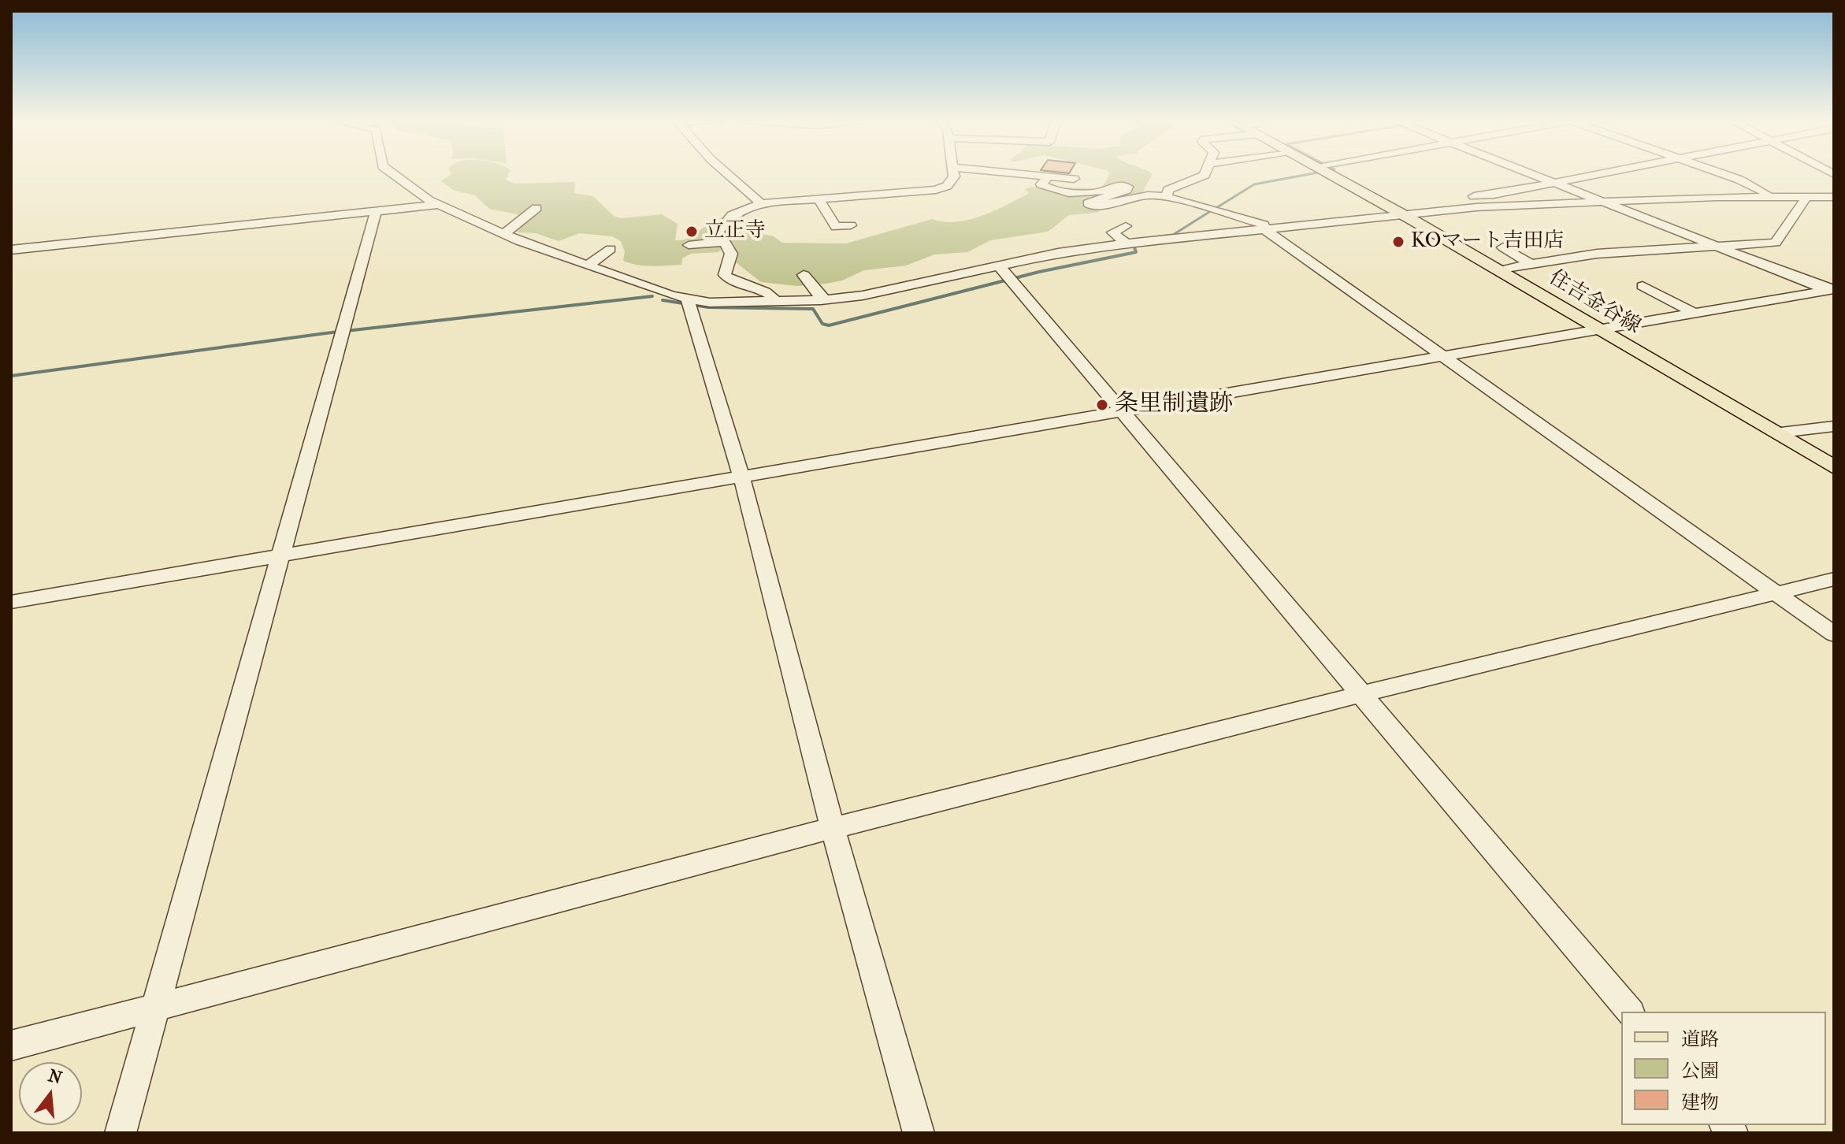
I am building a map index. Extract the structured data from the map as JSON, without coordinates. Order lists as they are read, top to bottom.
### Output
{
  "streets": {
    "main road": ["住吉金谷線"]
  },
  "places": ["立正寺", "KOマート吉田店", "条里制遺跡"],
  "legend": ["道路", "公園", "建物"],
  "north": "top"
}
